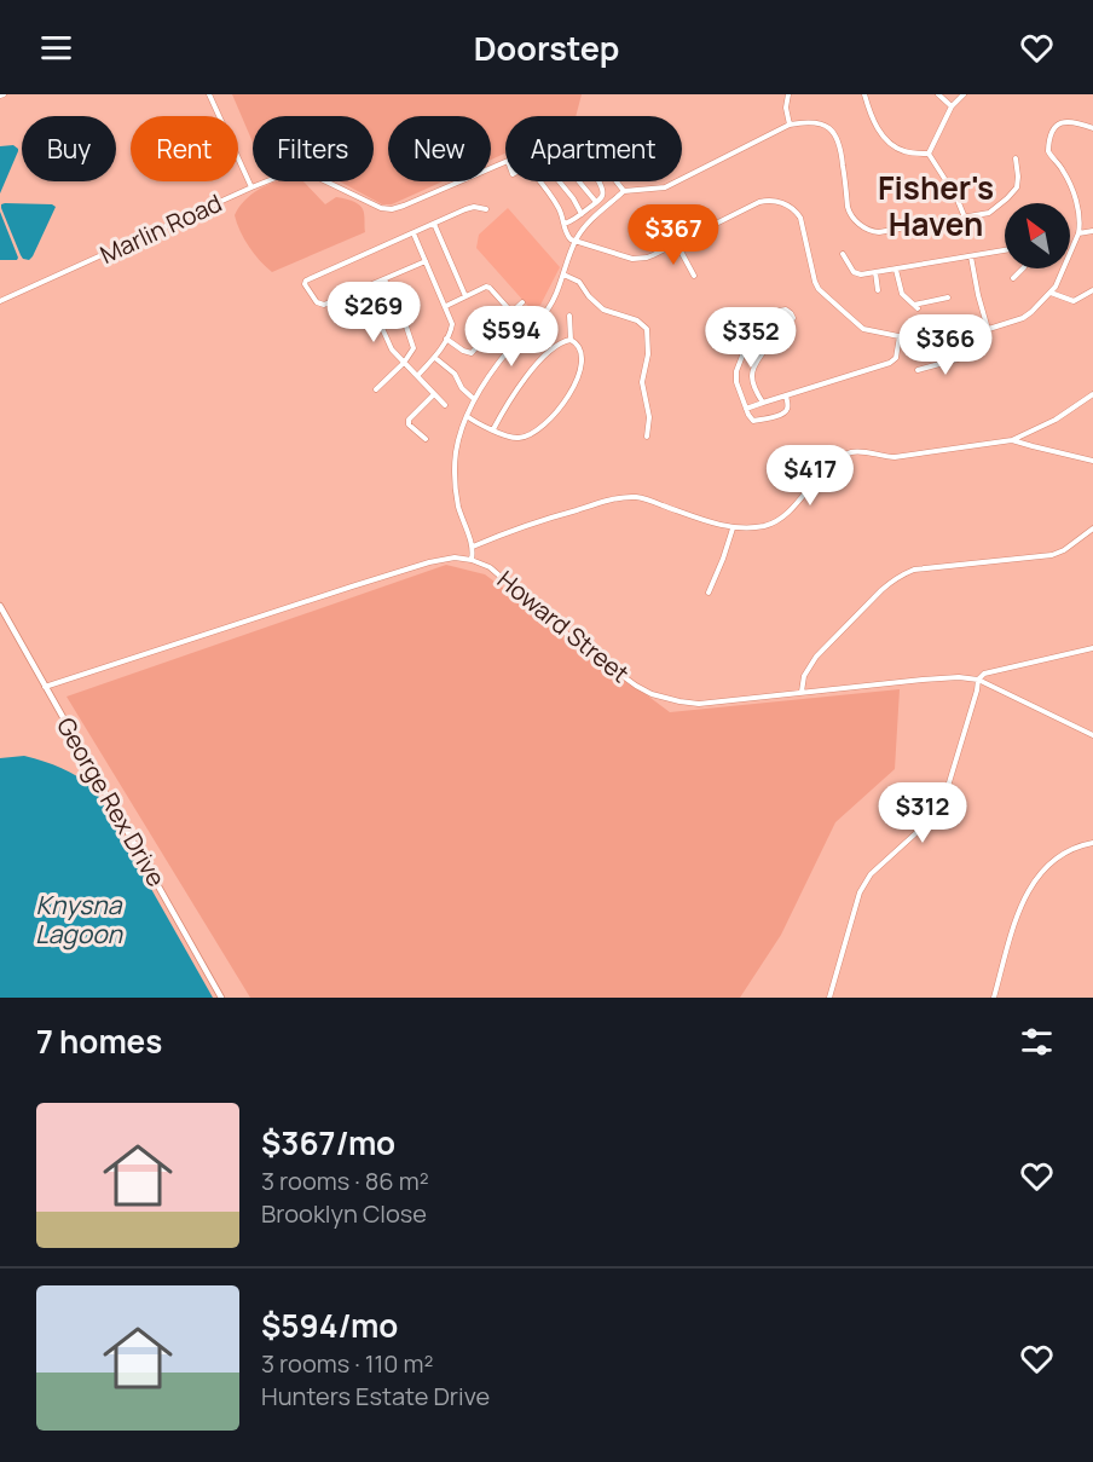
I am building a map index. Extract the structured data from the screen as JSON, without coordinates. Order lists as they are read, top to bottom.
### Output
{
  "streets": {
    "street": ["Marlin Road", "Howard Street", "George Rex Drive"]
  },
  "crossings": [
    ["Howard Street", "George Rex Drive"]
  ],
  "districts": ["Fisher's Haven"],
  "water": ["Knysna Lagoon"],
  "north": "top left",
  "page": {
    "header": "Doorstep",
    "chip": [
      "Buy",
      "Rent",
      "Filters",
      "New",
      "Apartment"
    ],
    "price": [
      "$367",
      "$269",
      "$594",
      "$352",
      "$366",
      "$417",
      "$312"
    ],
    "heading": "7 homes",
    "list": [
      {
        "name": "$367/mo",
        "note": "3 rooms · 86 m² · Brooklyn Close"
      },
      {
        "name": "$594/mo",
        "note": "3 rooms · 110 m² · Hunters Estate Drive"
      }
    ]
  }
}
